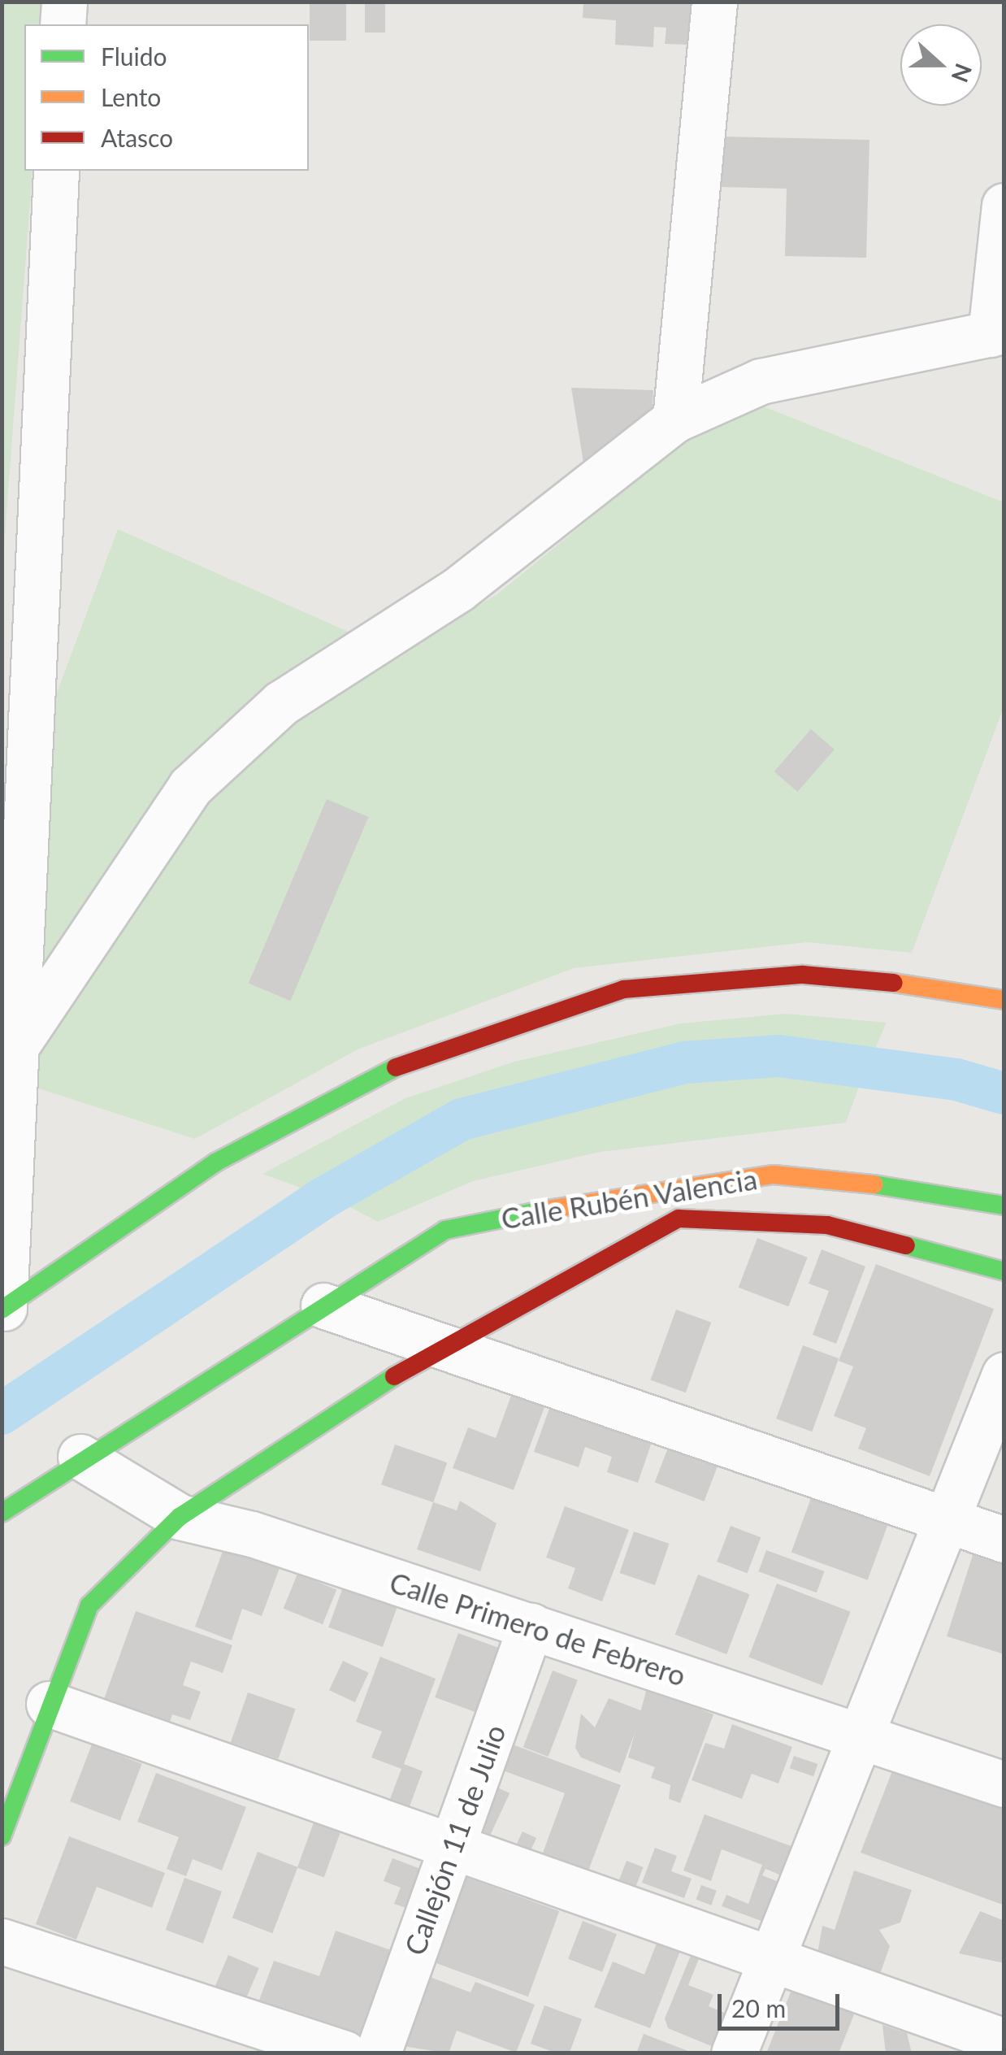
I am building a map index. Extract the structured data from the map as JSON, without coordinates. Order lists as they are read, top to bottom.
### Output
{
  "streets": {
    "street": ["Calle Rubén Valencia", "Calle Primero de Febrero", "Callejón 11 de Julio"]
  },
  "crossings": [
    ["Calle Rubén Valencia", "Calle Primero de Febrero"],
    ["Calle Primero de Febrero", "Callejón 11 de Julio"]
  ],
  "legend": ["Fluido", "Lento", "Atasco"],
  "scale_bar": "20 m",
  "north": "right"
}
